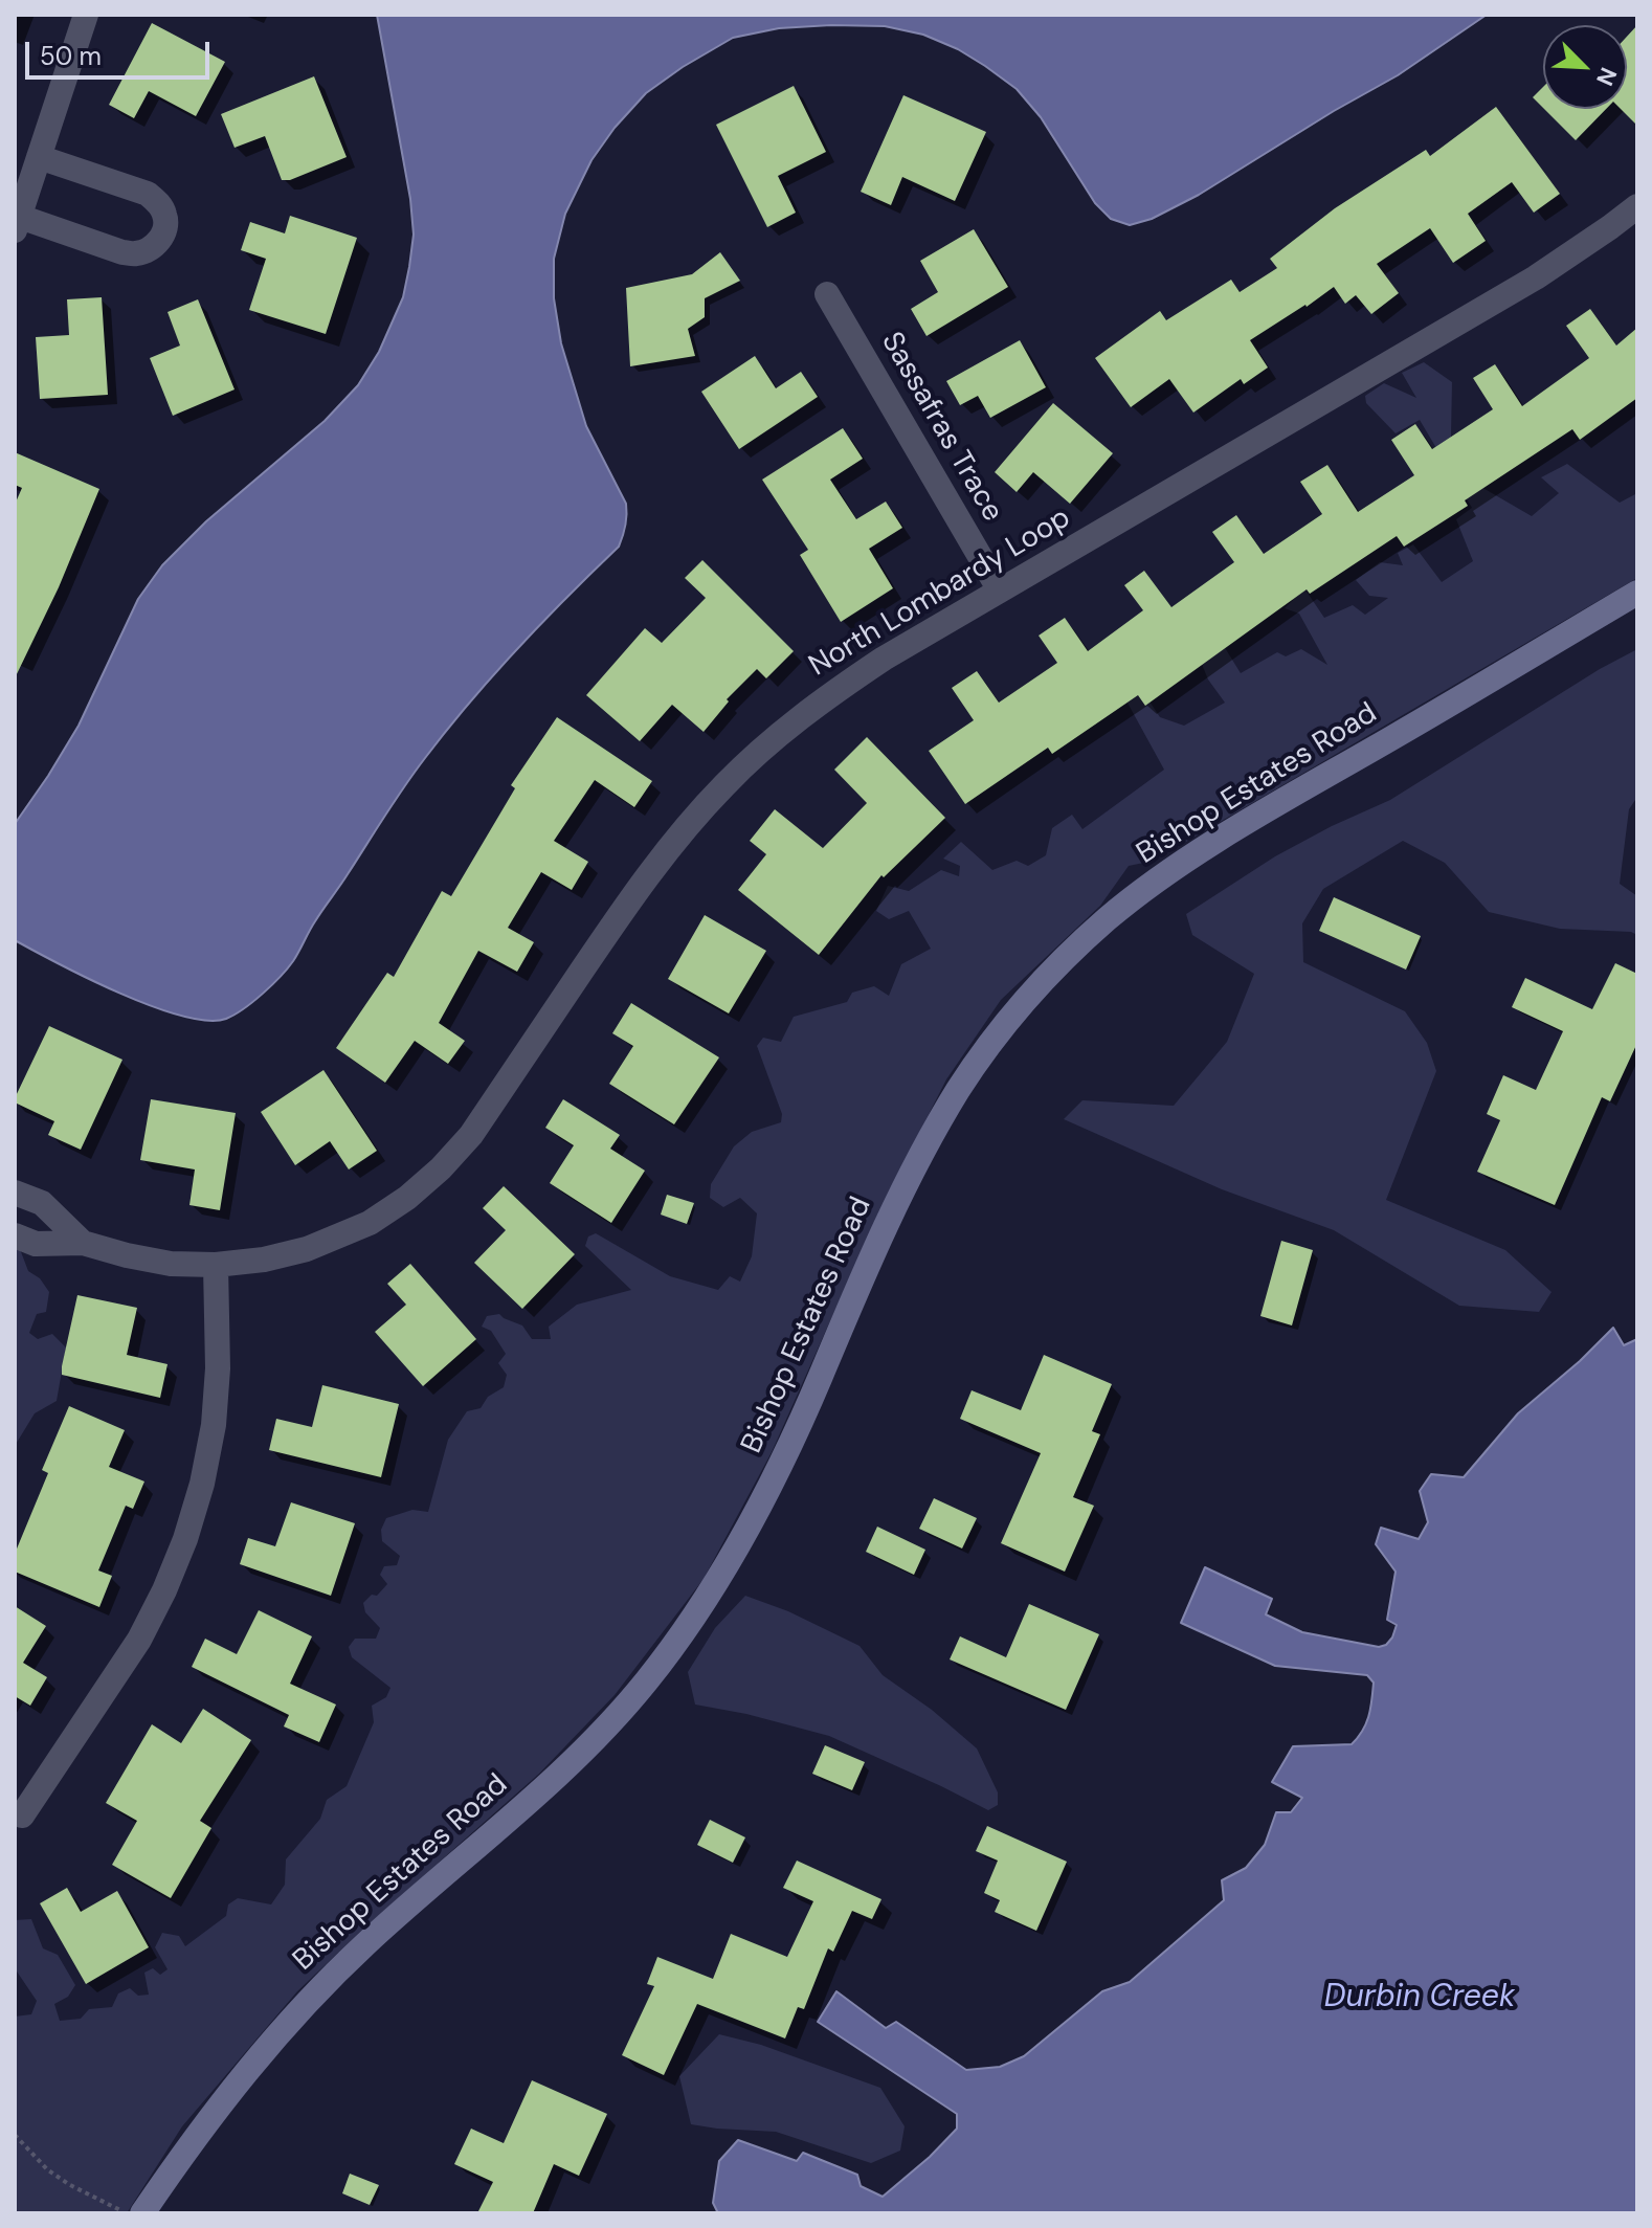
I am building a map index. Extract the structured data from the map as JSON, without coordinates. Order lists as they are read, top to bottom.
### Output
{
  "streets": {
    "street": ["Sassafras Trace", "North Lombardy Loop", "Bishop Estates Road"]
  },
  "crossings": [
    ["Sassafras Trace", "North Lombardy Loop"]
  ],
  "water": ["Durbin Creek"],
  "scale_bar": "50 m",
  "north": "bottom right"
}
